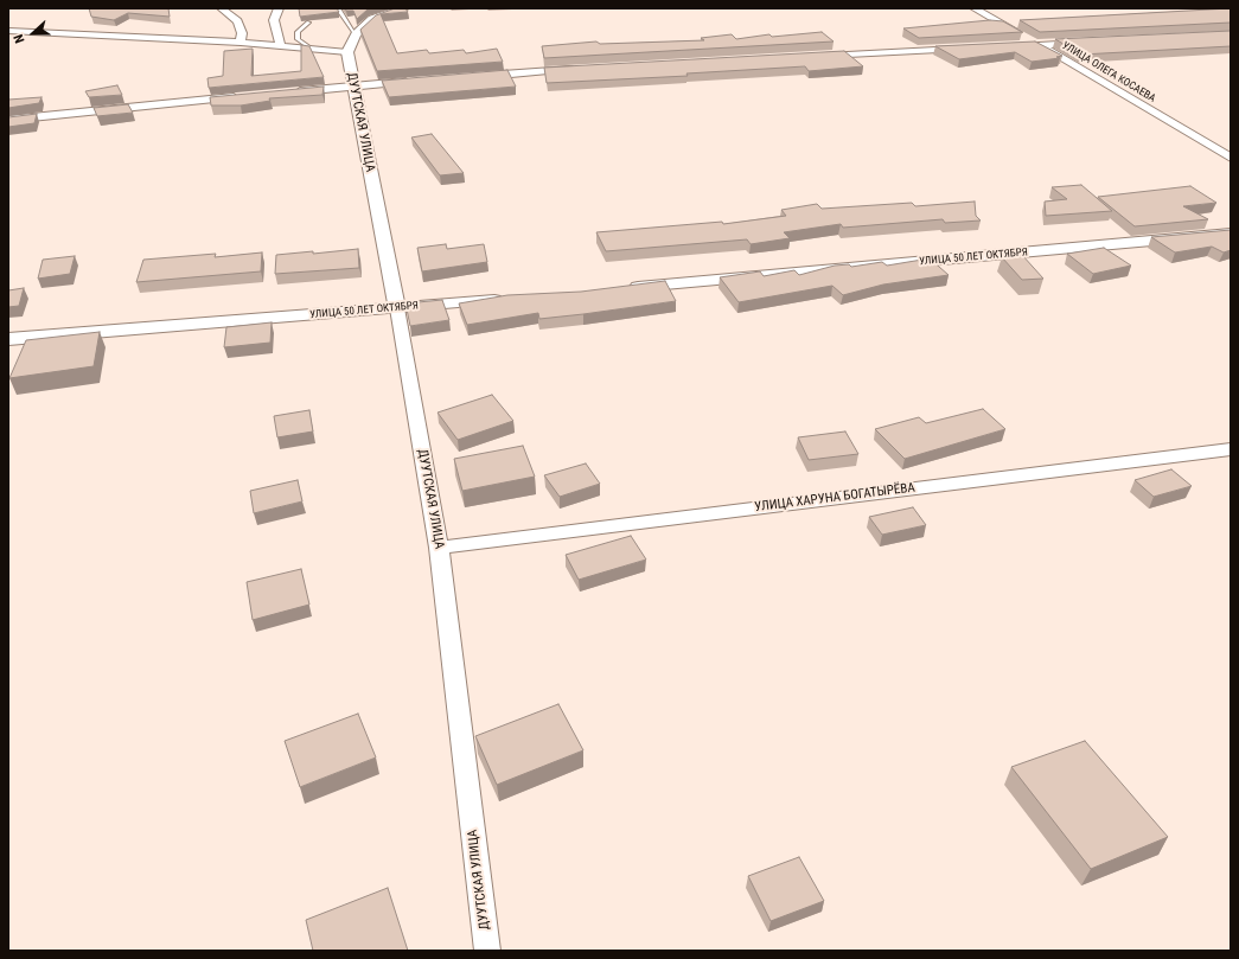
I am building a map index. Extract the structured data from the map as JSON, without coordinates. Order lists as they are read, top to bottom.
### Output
{
  "streets": {
    "street": [
      "УЛИЦА ОЛЕГА КОСАЕВА",
      "ДУУТСКАЯ УЛИЦА",
      "УЛИЦА 50 ЛЕТ ОКТЯБРЯ",
      "УЛИЦА ХАРУНА БОГАТЫРЁВА"
    ]
  },
  "crossings": [
    ["ДУУТСКАЯ УЛИЦА", "УЛИЦА 50 ЛЕТ ОКТЯБРЯ"],
    ["ДУУТСКАЯ УЛИЦА", "УЛИЦА ХАРУНА БОГАТЫРЁВА"]
  ],
  "north": "left"
}
